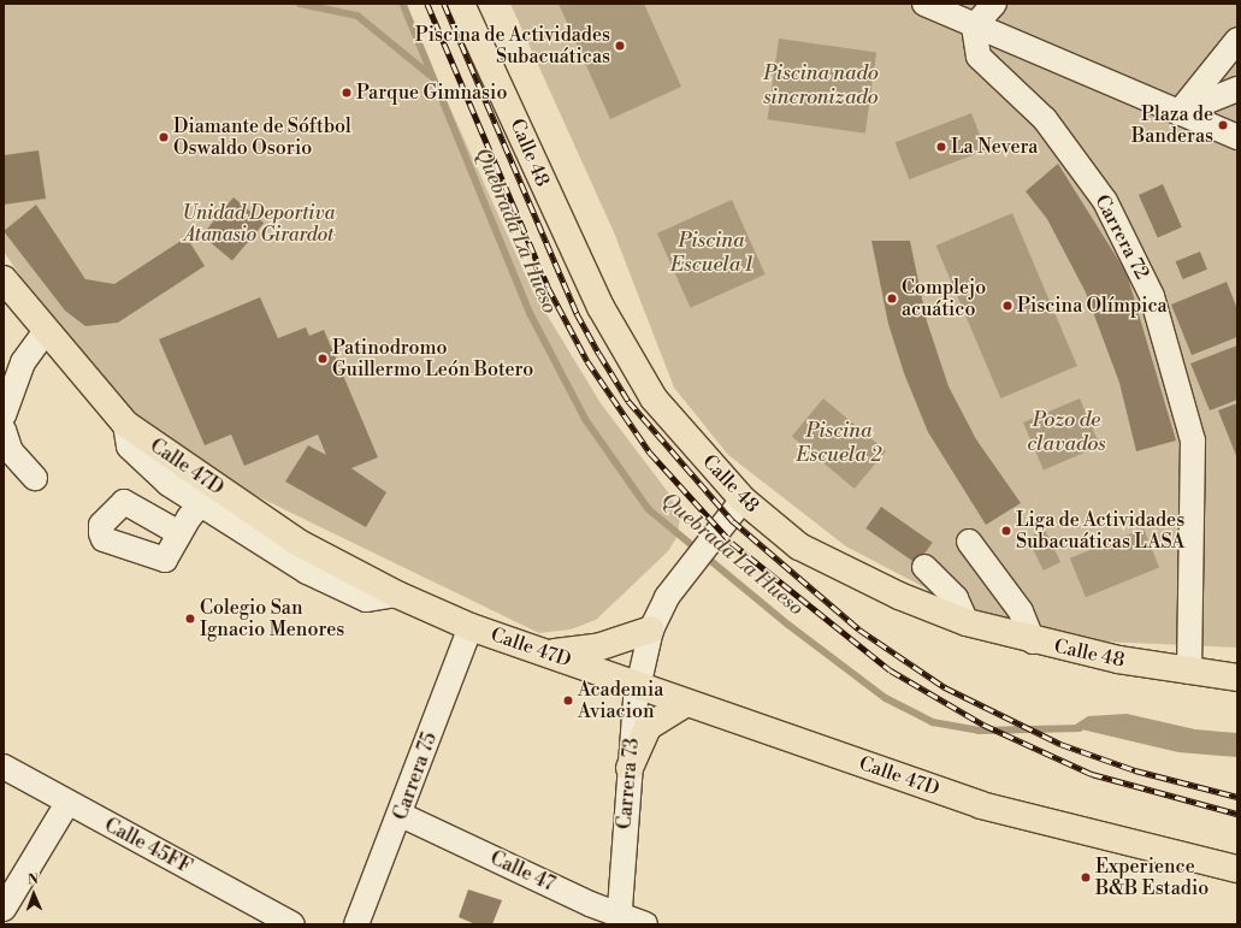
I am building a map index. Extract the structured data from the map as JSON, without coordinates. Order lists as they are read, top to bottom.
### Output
{
  "streets": {
    "main road": ["Calle 48", "Calle 47D"],
    "street": [
      "Carrera 72",
      "Carrera 75",
      "Carrera 73",
      "Calle 45FF",
      "Calle 47"
    ]
  },
  "crossings": [
    ["Calle 48", "Carrera 72"],
    ["Calle 48", "Carrera 73"],
    ["Calle 47D", "Carrera 75"],
    ["Calle 47D", "Carrera 73"],
    ["Carrera 75", "Calle 47"],
    ["Carrera 73", "Calle 47"]
  ],
  "water": [
    "Piscina nado sincronizado",
    "Quebrada La Hueso",
    "Piscina Escuela 1",
    "Pozo de clavados",
    "Piscina Escuela 2"
  ],
  "parks": ["Unidad Deportiva Atanasio Girardot"],
  "places": [
    "Piscina de Actividades Subacuáticas",
    "Parque Gimnasio",
    "Plaza de Banderas",
    "Diamante de Sóftbol Oswaldo Osorio",
    "La Nevera",
    "Complejo acuático",
    "Piscina Olímpica",
    "Patinodromo Guillermo León Botero",
    "Liga de Actividades Subacuáticas LASA",
    "Colegio San Ignacio Menores",
    "Academia Aviacion",
    "Experience B&B Estadio"
  ],
  "north": "top"
}
